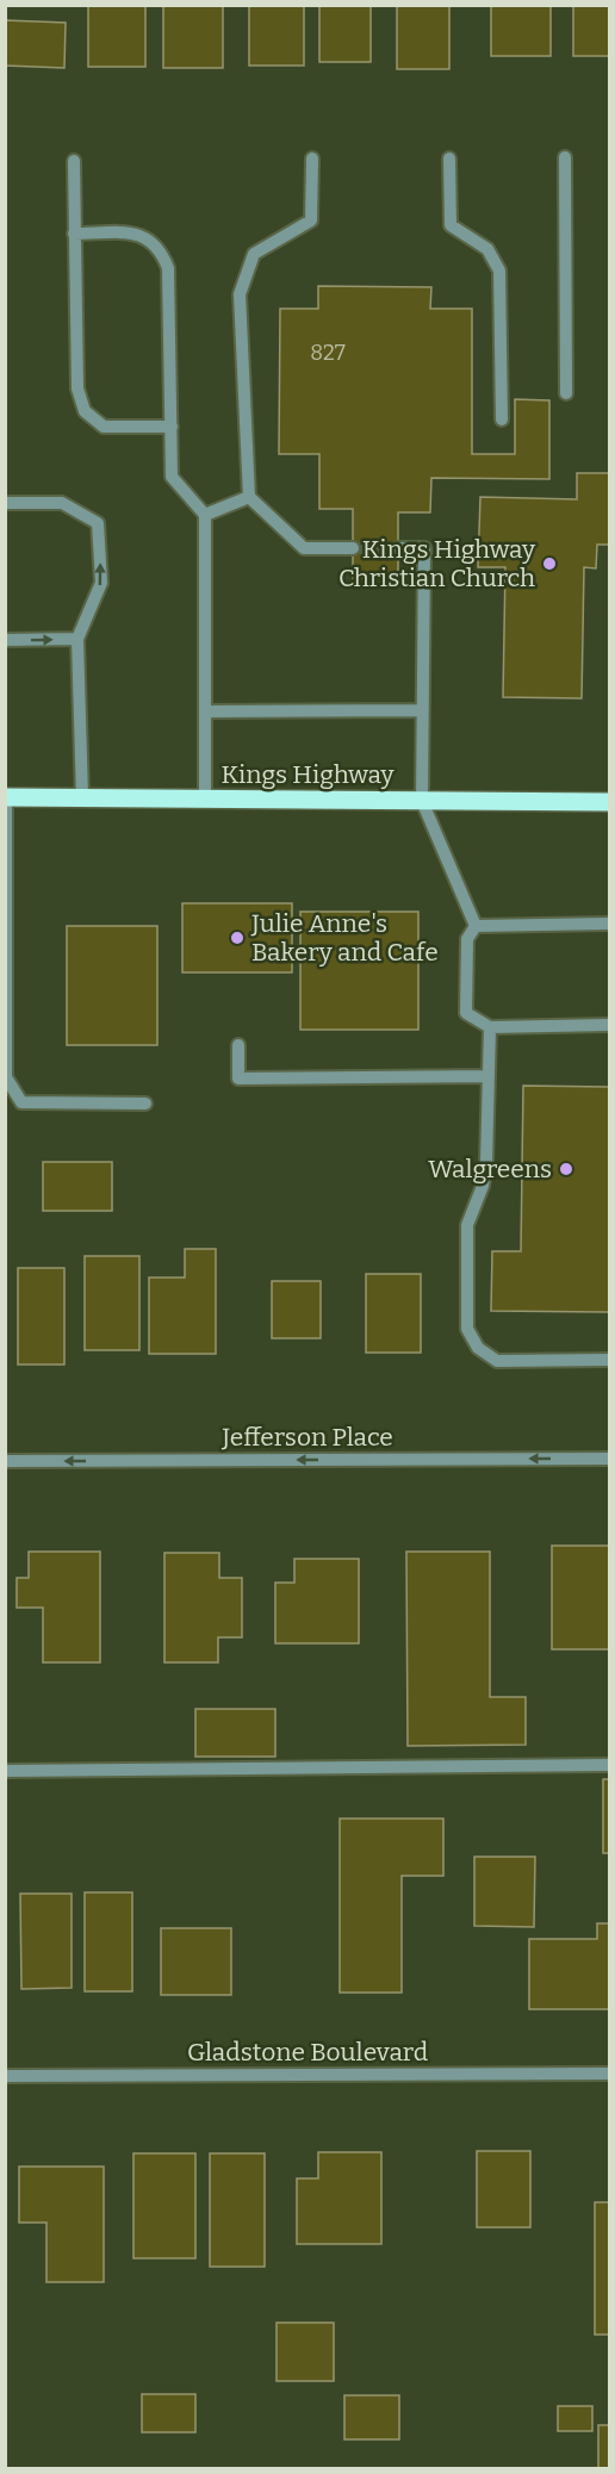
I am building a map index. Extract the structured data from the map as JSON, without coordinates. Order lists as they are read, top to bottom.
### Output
{
  "streets": {
    "main road": ["Kings Highway"],
    "street": ["Jefferson Place", "Gladstone Boulevard"]
  },
  "one_way": ["Jefferson Place"],
  "places": ["Kings Highway Christian Church", "Julie Anne's Bakery and Cafe", "Walgreens"],
  "house_numbers": ["827"]
}
